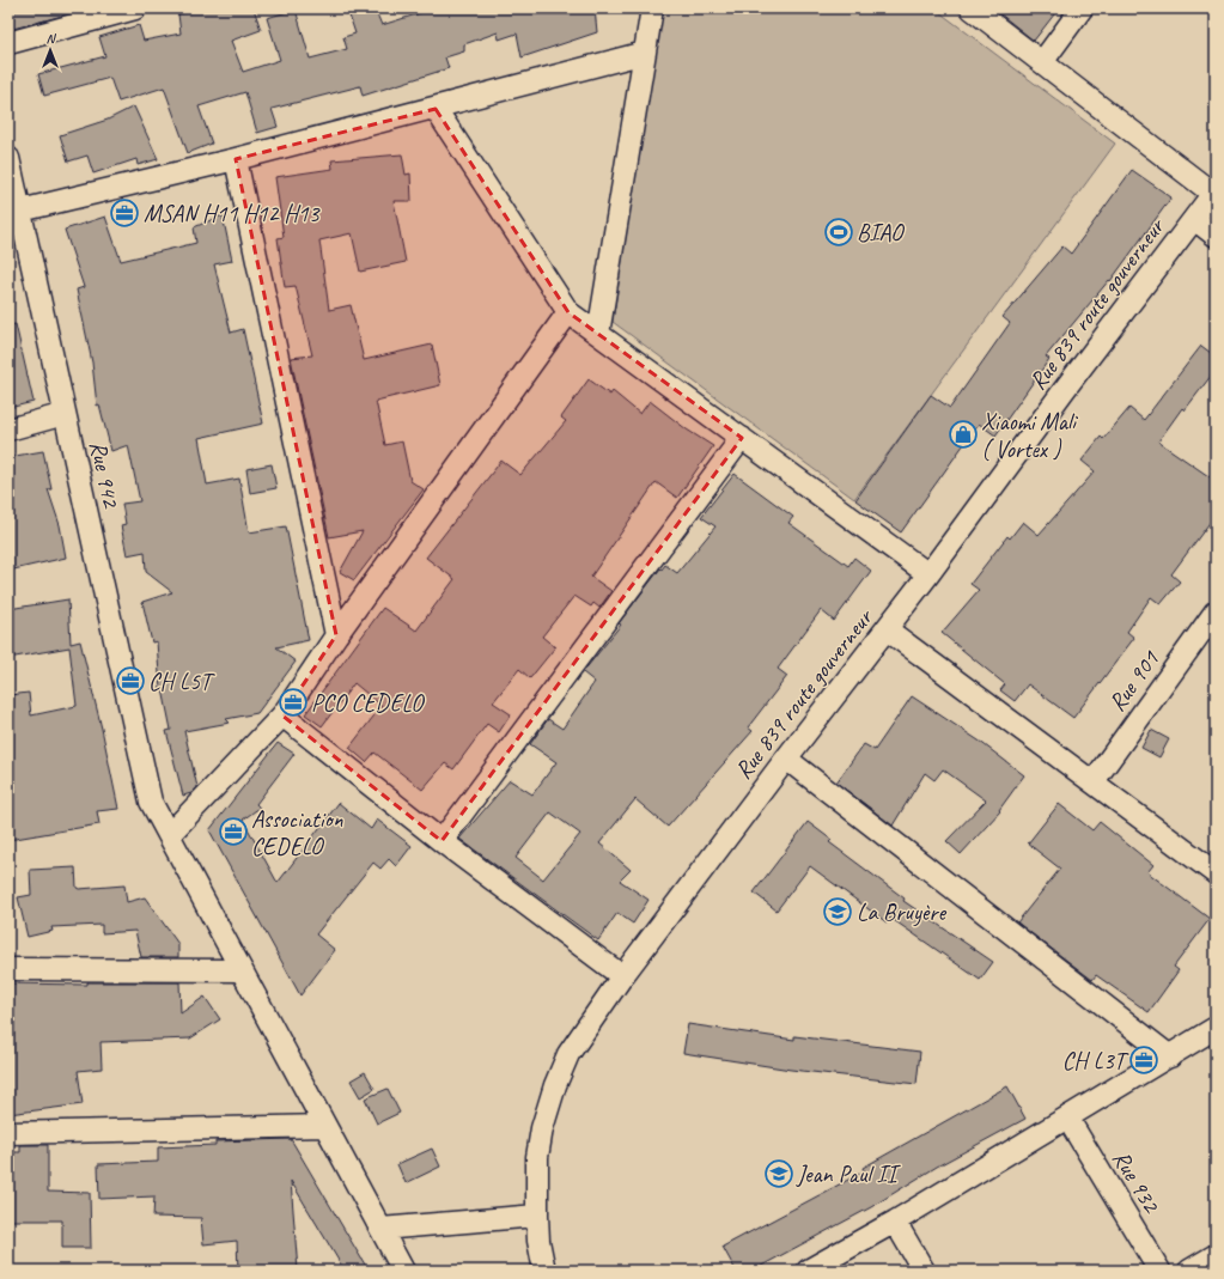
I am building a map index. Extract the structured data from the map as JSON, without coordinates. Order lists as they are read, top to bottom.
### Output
{
  "streets": {
    "street": [
      "Rue 839 route gouverneur",
      "Rue 942",
      "Rue 901",
      "Rue 932"
    ]
  },
  "places": {
    "office": [
      "MSAN H11 H12 H13",
      "CH L5T",
      "PCO CEDELO",
      "Association CEDELO",
      "CH L3T"
    ],
    "sports": ["BIAO"],
    "shop": ["Xiaomi Mali ( Vortex )"],
    "school or university": ["La Bruyère", "Jean Paul II"]
  },
  "north": "top"
}
